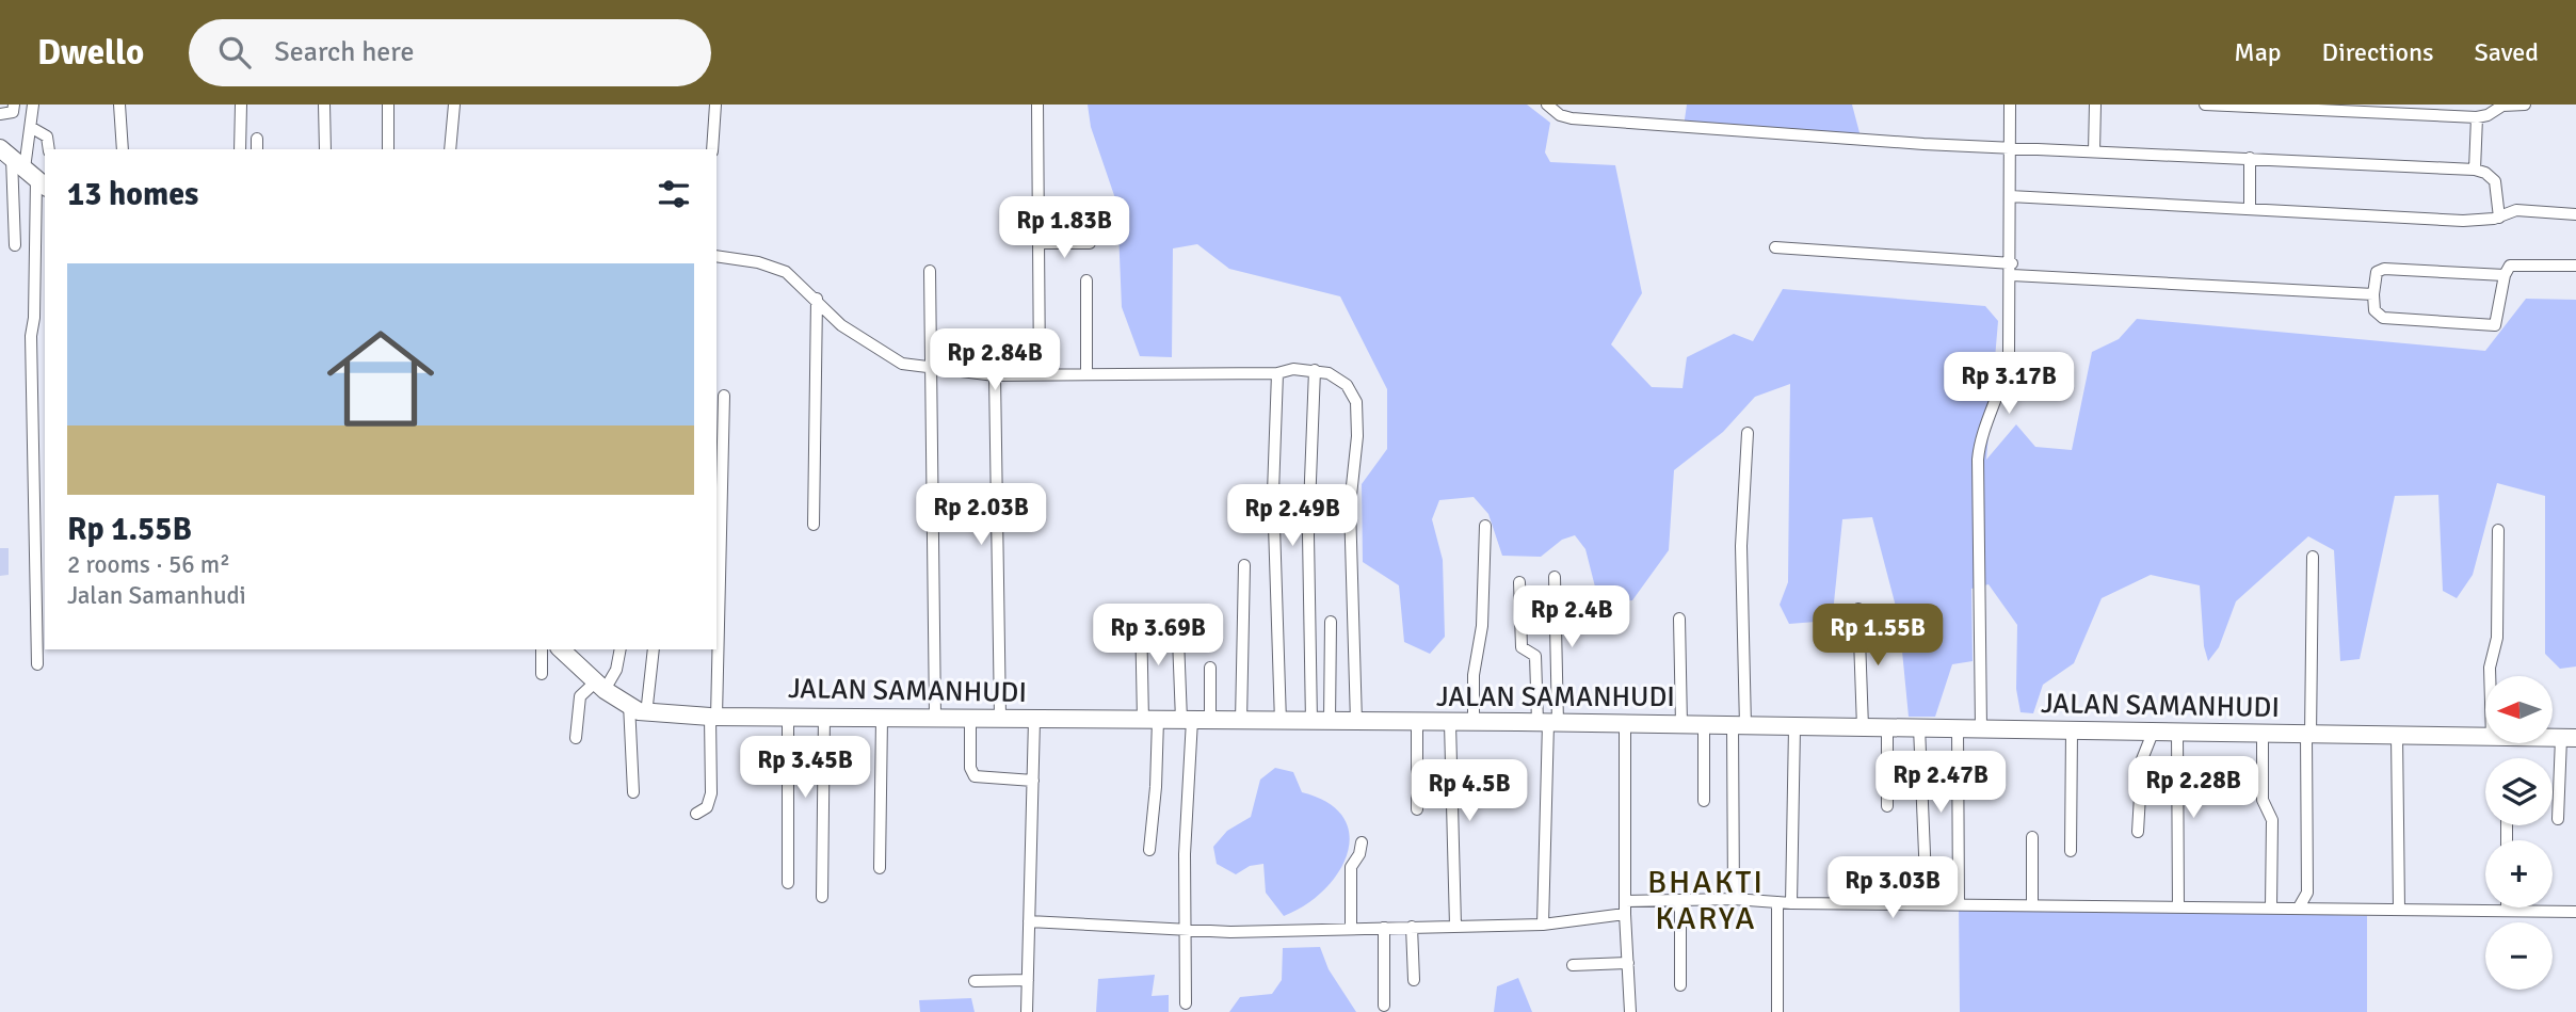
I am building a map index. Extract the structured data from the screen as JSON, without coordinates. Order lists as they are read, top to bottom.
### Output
{
  "streets": {
    "street": ["JALAN SAMANHUDI"]
  },
  "districts": ["BHAKTI KARYA"],
  "north": "left",
  "page": {
    "header": "Dwello",
    "search": "Search here",
    "nav": ["Map", "Directions", "Saved"],
    "heading": "13 homes",
    "price": [
      "Rp 1.83B",
      "Rp 2.84B",
      "Rp 3.17B",
      "Rp 2.03B",
      "Rp 2.49B",
      "Rp 2.4B",
      "Rp 3.69B",
      "Rp 1.55B",
      "Rp 3.45B",
      "Rp 2.47B",
      "Rp 2.28B",
      "Rp 4.5B",
      "Rp 3.03B"
    ],
    "list": [
      {
        "name": "Rp 1.55B",
        "note": "2 rooms · 56 m² · Jalan Samanhudi"
      }
    ],
    "map_buttons": ["+", "−"]
  }
}
